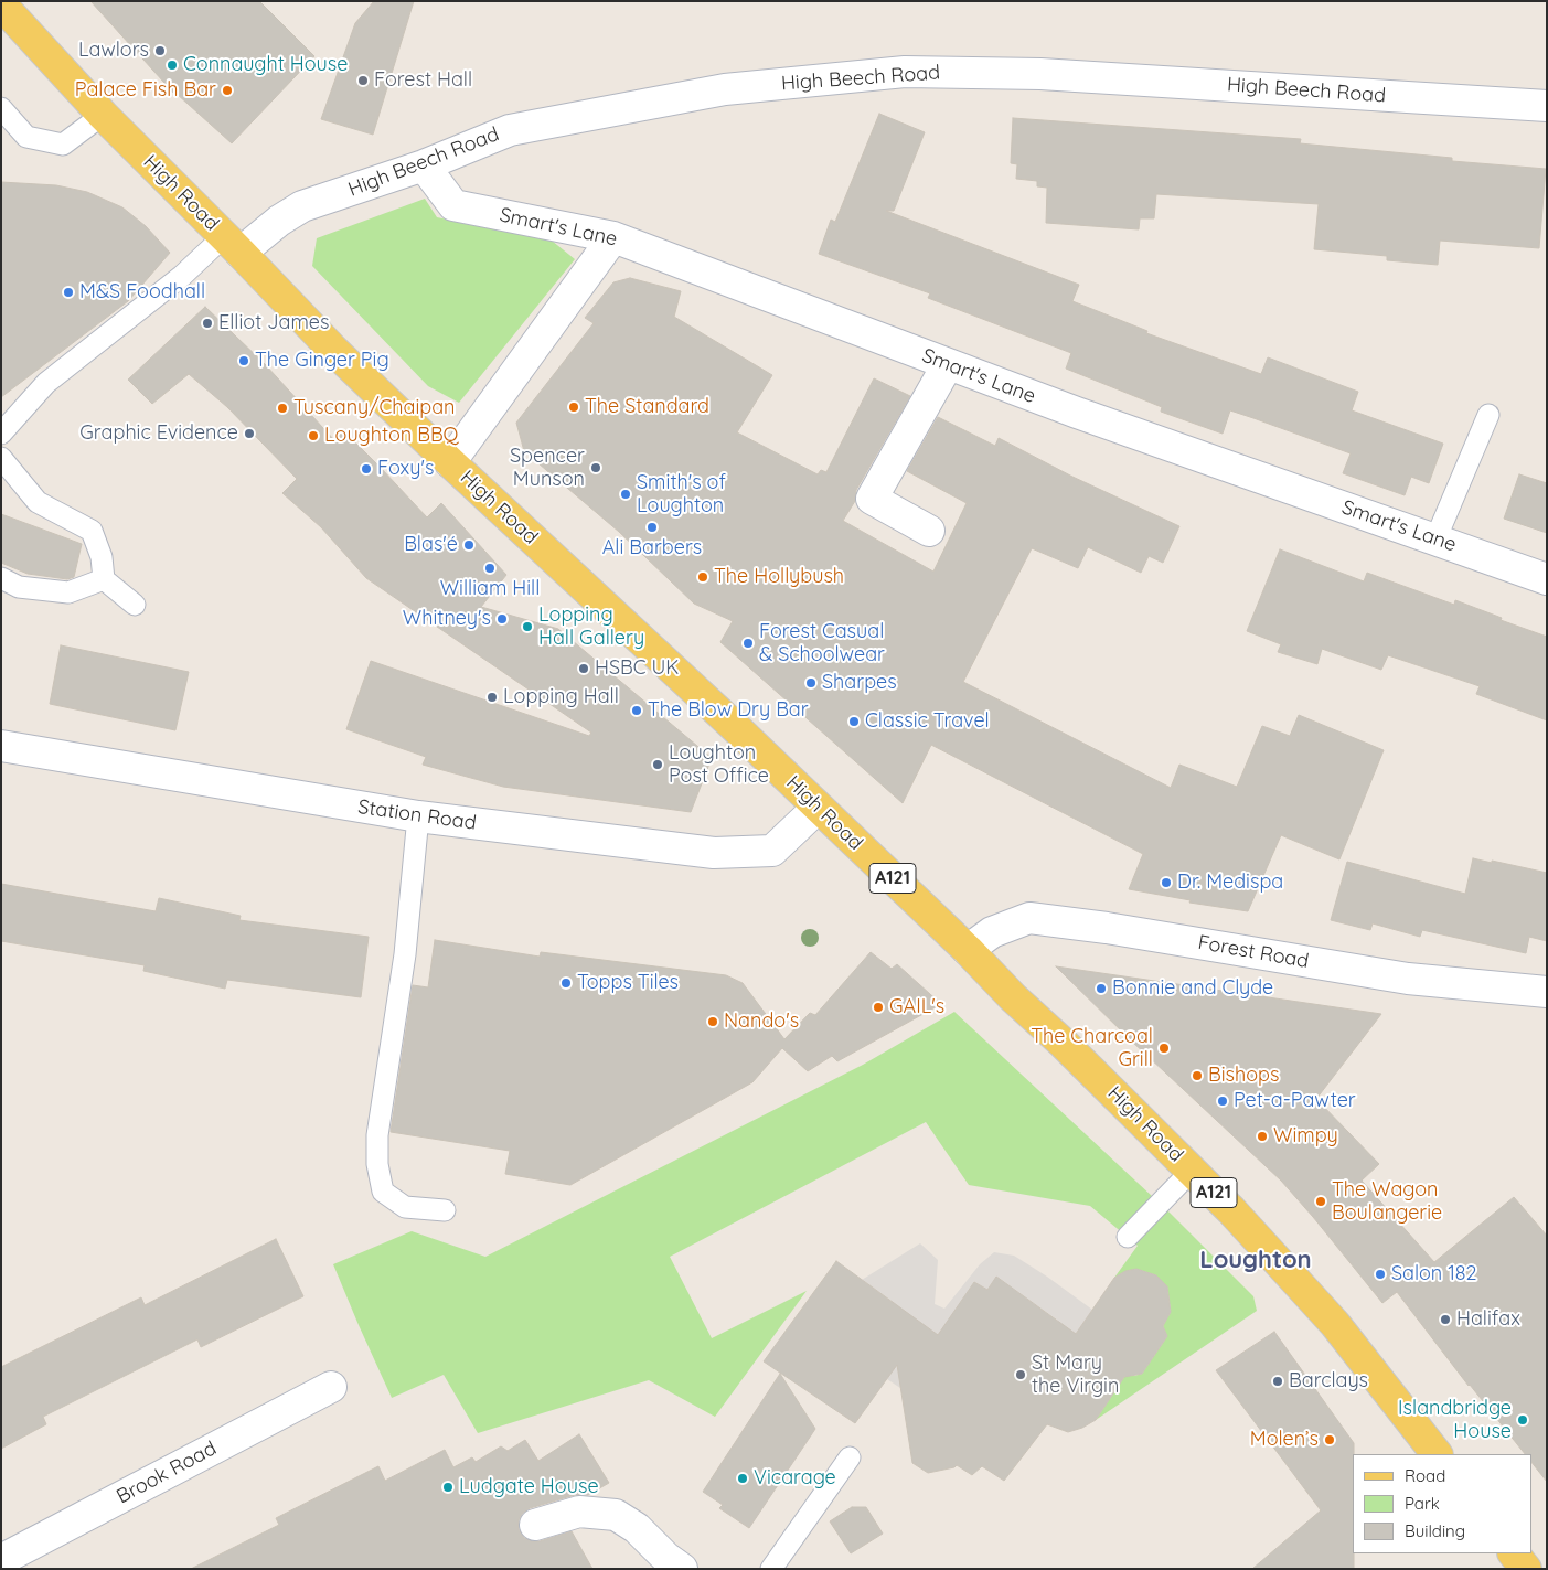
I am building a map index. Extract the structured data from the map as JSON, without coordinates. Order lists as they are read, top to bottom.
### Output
{
  "streets": {
    "main road": ["High Road", "A121"],
    "street": [
      "High Beech Road",
      "Smart's Lane",
      "Station Road",
      "Forest Road",
      "Brook Road"
    ]
  },
  "crossings": [
    ["High Beech Road", "High Road"],
    ["High Beech Road", "Smart's Lane"],
    ["High Road", "Station Road"],
    ["High Road", "Forest Road"]
  ],
  "districts": ["Loughton"],
  "places": [
    "Lawlors",
    "Connaught House",
    "Forest Hall",
    "Palace Fish Bar",
    "M&S Foodhall",
    "Elliot James",
    "The Ginger Pig",
    "The Standard",
    "Tuscany/Chaipan",
    "Graphic Evidence",
    "Loughton BBQ",
    "Spencer Munson",
    "Foxy's",
    "Smith's of Loughton",
    "Ali Barbers",
    "Blas'é",
    "William Hill",
    "The Hollybush",
    "Whitney's",
    "Lopping Hall Gallery",
    "Forest Casual & Schoolwear",
    "HSBC UK",
    "Sharpes",
    "Lopping Hall",
    "The Blow Dry Bar",
    "Classic Travel",
    "Loughton Post Office",
    "Dr. Medispa",
    "Topps Tiles",
    "Bonnie and Clyde",
    "GAIL's",
    "Nando's",
    "The Charcoal Grill",
    "Bishops",
    "Pet-a-Pawter",
    "Wimpy",
    "The Wagon Boulangerie",
    "Salon 182",
    "Halifax",
    "St Mary the Virgin",
    "Barclays",
    "Islandbridge House",
    "Molen’s",
    "Vicarage",
    "Ludgate House"
  ],
  "legend": ["Road", "Park", "Building"]
}
